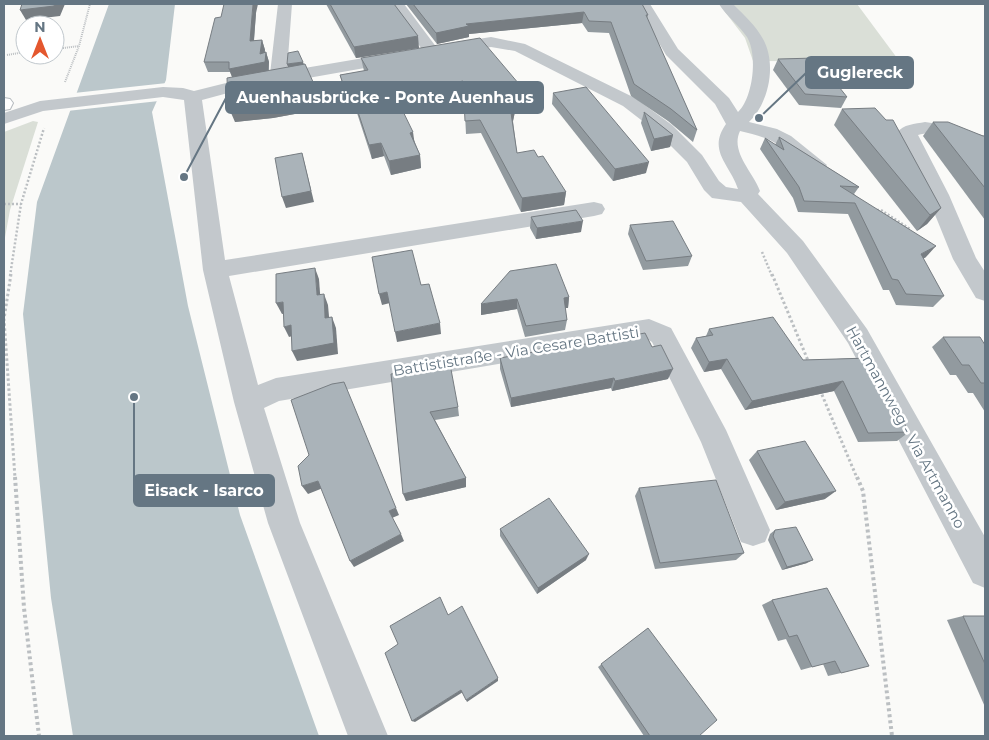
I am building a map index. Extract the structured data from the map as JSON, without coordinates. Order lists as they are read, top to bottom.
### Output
{
  "streets": {
    "street": ["Battististraße - Via Cesare Battisti", "Hartmannweg - Via Artmanno"]
  },
  "places": ["Guglereck", "Auenhausbrücke - Ponte Auenhaus", "Eisack - Isarco"],
  "north": "top"
}
